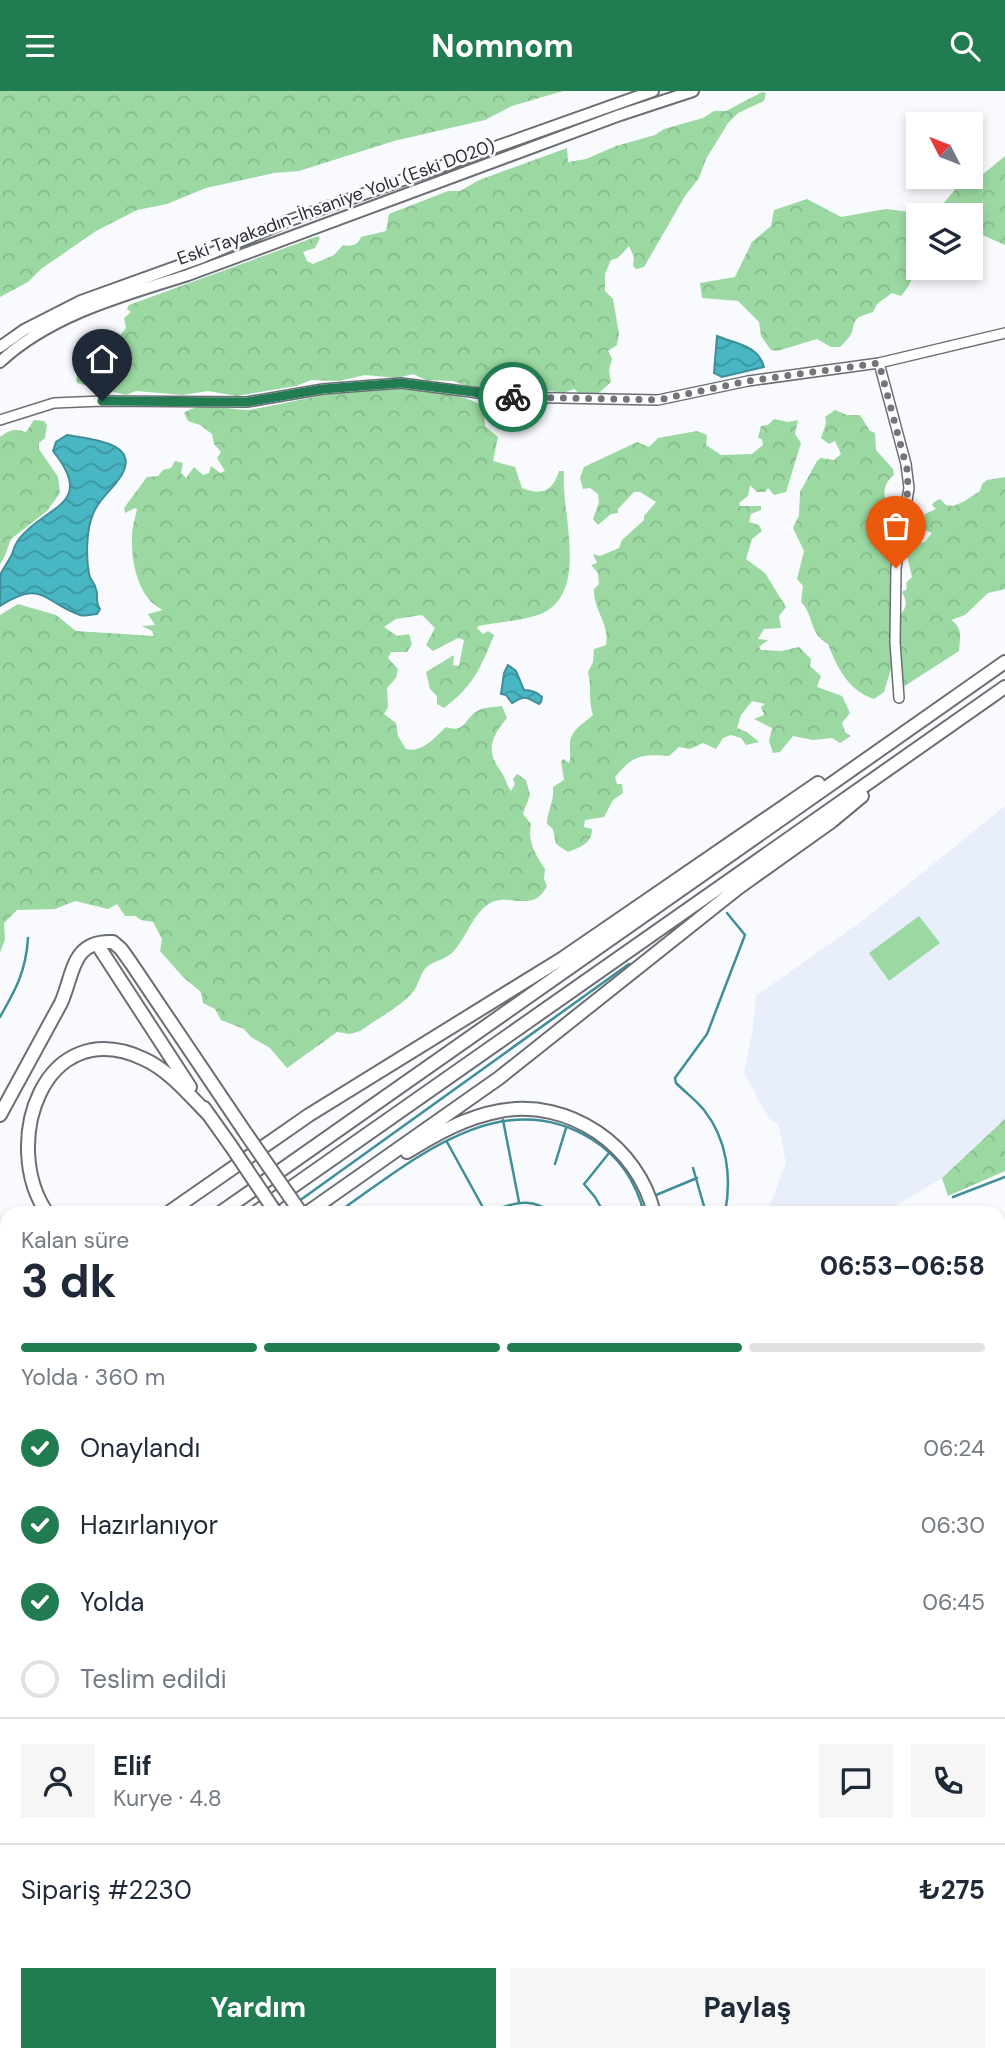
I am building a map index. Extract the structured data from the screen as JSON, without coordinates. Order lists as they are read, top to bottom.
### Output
{
  "streets": {
    "main road": ["Eski Tayakadın-İhsaniye Yolu (Eski D020)"]
  },
  "north": "top left",
  "page": {
    "header": "Nomnom",
    "heading": ["3 dk", "Kalan süre", "06:53–06:58"],
    "panel": [
      "Elif",
      "Kurye · 4.8",
      "Sipariş #2230",
      "₺275"
    ],
    "bar": "Yolda · 360 m",
    "list": [
      ["Onaylandı", "06:24"],
      ["Hazırlanıyor", "06:30"],
      ["Yolda", "06:45"],
      "Teslim edildi"
    ],
    "buttons": ["Yardım", "Paylaş"]
  }
}
